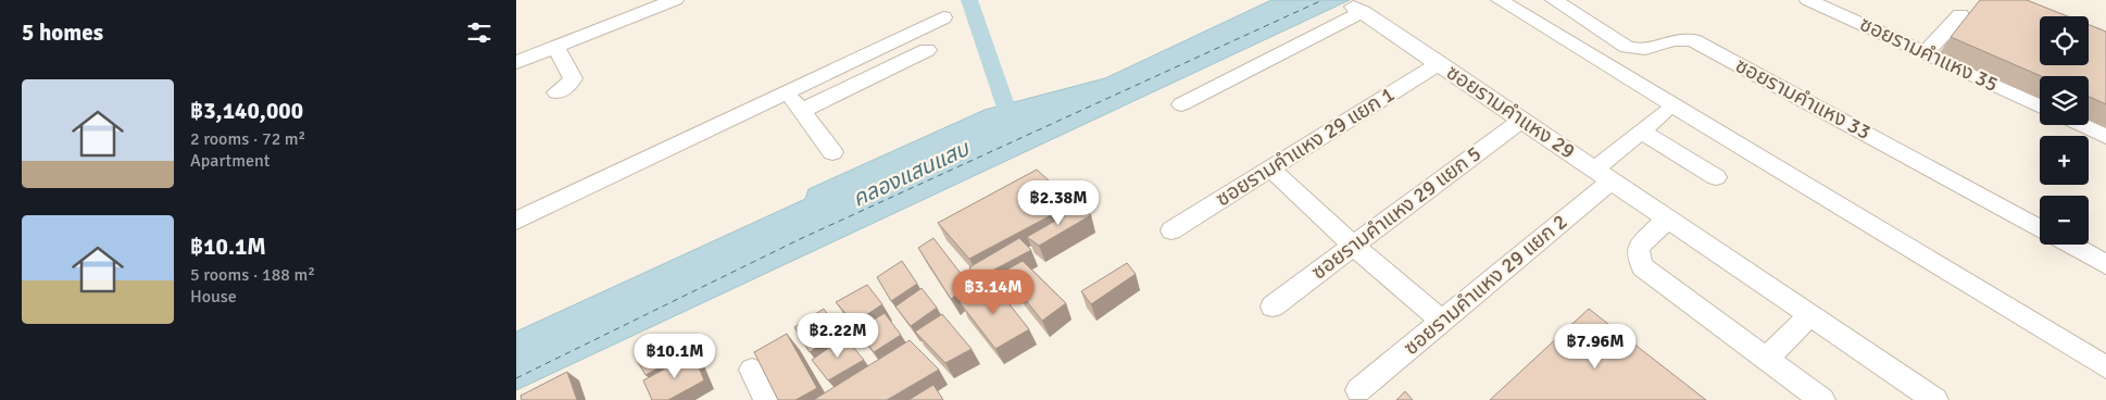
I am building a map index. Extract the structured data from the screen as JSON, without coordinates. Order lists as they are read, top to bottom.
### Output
{
  "streets": {
    "street": [
      "ซอยรามคำแหง 35",
      "ซอยรามคำแหง 33",
      "ซอยรามคำแหง 29",
      "ซอยรามคำแหง 29 แยก 1",
      "ซอยรามคำแหง 29 แยก 5",
      "ซอยรามคำแหง 29 แยก 2"
    ]
  },
  "crossings": [
    ["ซอยรามคำแหง 29", "ซอยรามคำแหง 29 แยก 1"],
    ["ซอยรามคำแหง 29", "ซอยรามคำแหง 29 แยก 5"],
    ["ซอยรามคำแหง 29", "ซอยรามคำแหง 29 แยก 2"]
  ],
  "water": ["คลองแสนแสบ"],
  "page": {
    "heading": "5 homes",
    "map_buttons": ["+", "−"],
    "list": [
      {
        "name": "฿3,140,000",
        "note": "2 rooms · 72 m² · Apartment"
      },
      {
        "name": "฿10.1M",
        "note": "5 rooms · 188 m² · House"
      }
    ],
    "price": [
      "฿2.38M",
      "฿3.14M",
      "฿2.22M",
      "฿7.96M",
      "฿10.1M"
    ]
  }
}
